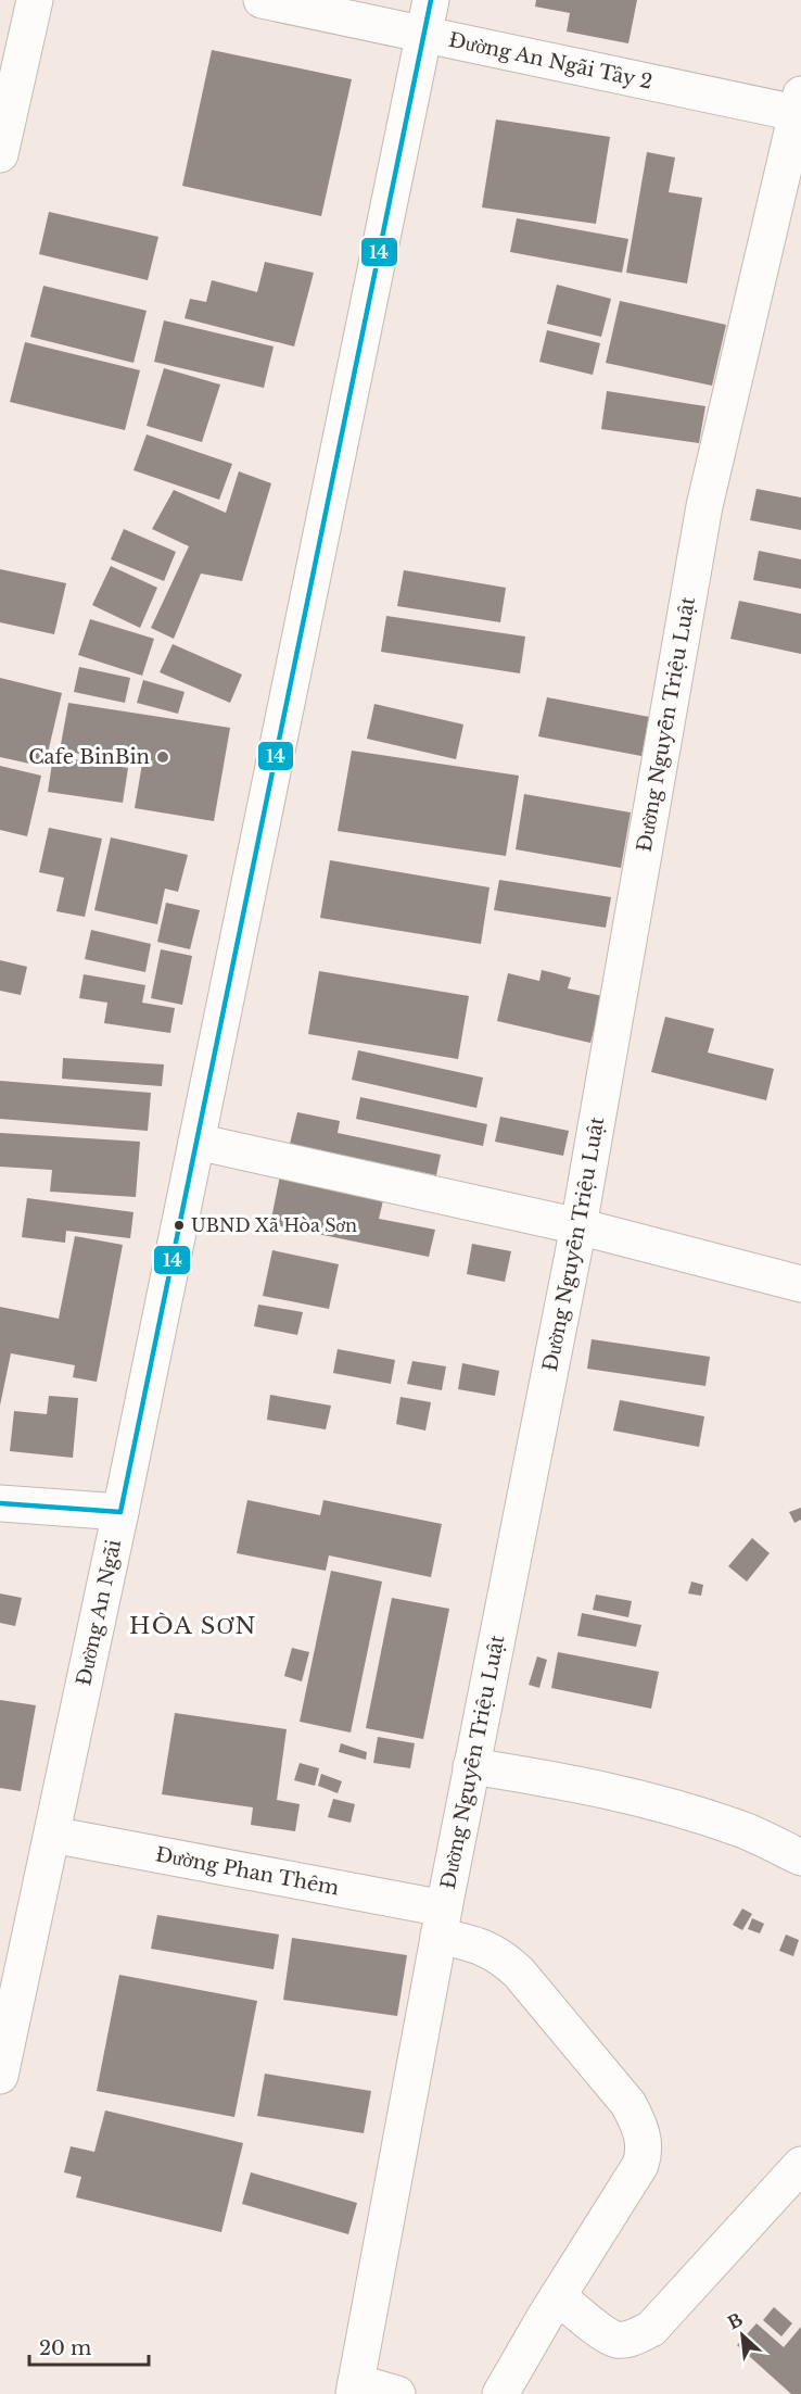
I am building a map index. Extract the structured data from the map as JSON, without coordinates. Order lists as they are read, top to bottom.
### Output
{
  "streets": {
    "street": [
      "Đường An Ngãi Tây 2",
      "Đường Nguyễn Triệu Luật",
      "Đường An Ngãi",
      "Đường Phan Thêm"
    ]
  },
  "crossings": [
    ["Đường An Ngãi Tây 2", "Đường Nguyễn Triệu Luật"],
    ["Đường An Ngãi Tây 2", "Đường An Ngãi"],
    ["Đường Nguyễn Triệu Luật", "Đường Phan Thêm"],
    ["Đường An Ngãi", "Đường Phan Thêm"]
  ],
  "districts": ["HÒA SƠN"],
  "places": ["Cafe BinBin", "UBND Xã Hòa Sơn"],
  "lines": ["transit line 14"],
  "scale_bar": "20 m",
  "north": "top left"
}
